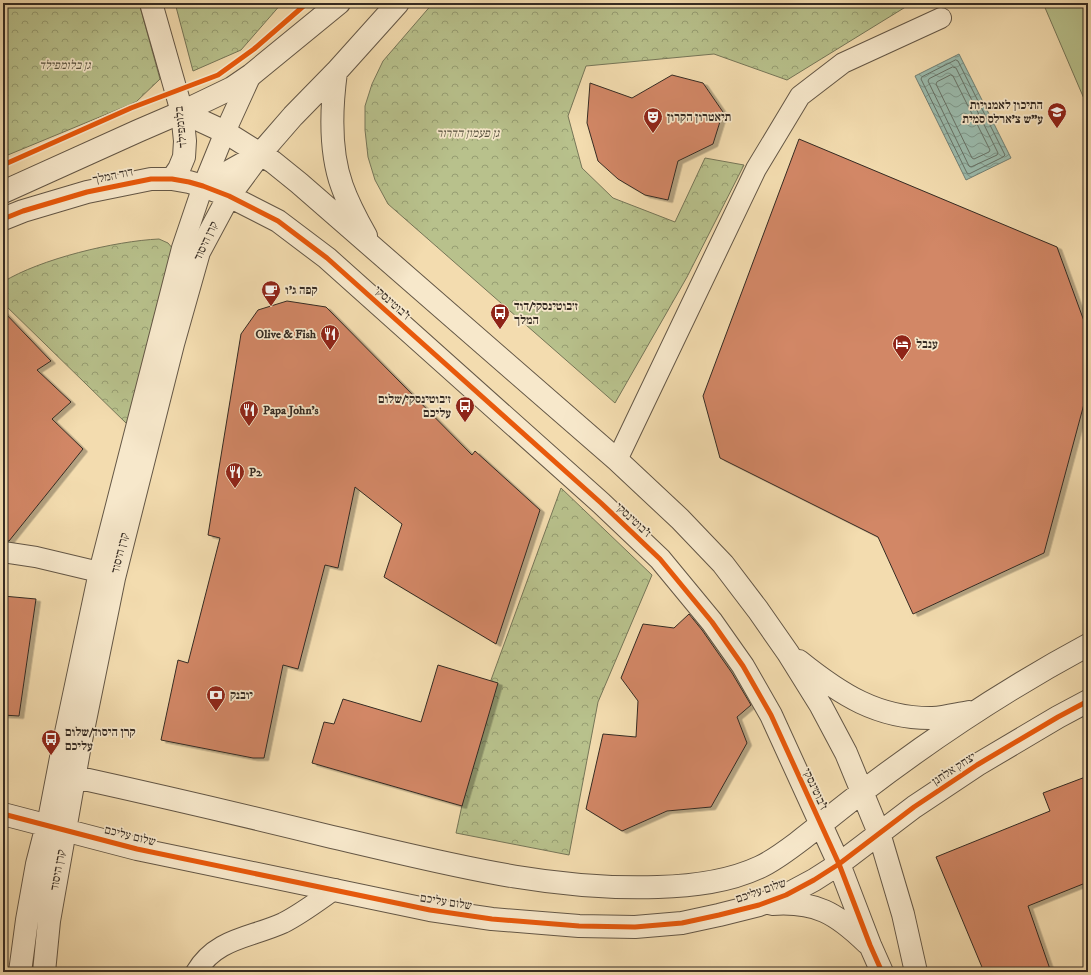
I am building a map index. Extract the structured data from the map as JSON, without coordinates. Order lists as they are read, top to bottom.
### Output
{
  "streets": {
    "street": [
      "בלומפילד",
      "דוד המלך",
      "קרן היסוד",
      "ז'בוטינסקי",
      "יצחק אלחנן",
      "שלום עליכם"
    ]
  },
  "crossings": [
    ["בלומפילד", "דוד המלך"],
    ["דוד המלך", "קרן היסוד"],
    ["דוד המלך", "ז'בוטינסקי"],
    ["קרן היסוד", "ז'בוטינסקי"],
    ["קרן היסוד", "שלום עליכם"],
    ["ז'בוטינסקי", "יצחק אלחנן"],
    ["ז'בוטינסקי", "שלום עליכם"],
    ["יצחק אלחנן", "שלום עליכם"]
  ],
  "parks": ["גן בלומפילד", "גן פעמון הדרור"],
  "places": {
    "school or university": ["התיכון לאמנויות ע\"ש צ'ארלס סמית"],
    "theatre": ["תיאטרון הקרון"],
    "cafe": ["קפה ג'ו"],
    "bus stop": ["ז׳בוטינסקי/דוד המלך", "ז׳בוטינסקי/שלום עליכם", "קרן היסוד/שלום עליכם"],
    "restaurant": ["Olive & Fish", "Papa John's", "P2"],
    "hotel": ["ענבל"],
    "bank": ["יובנק"]
  }
}
